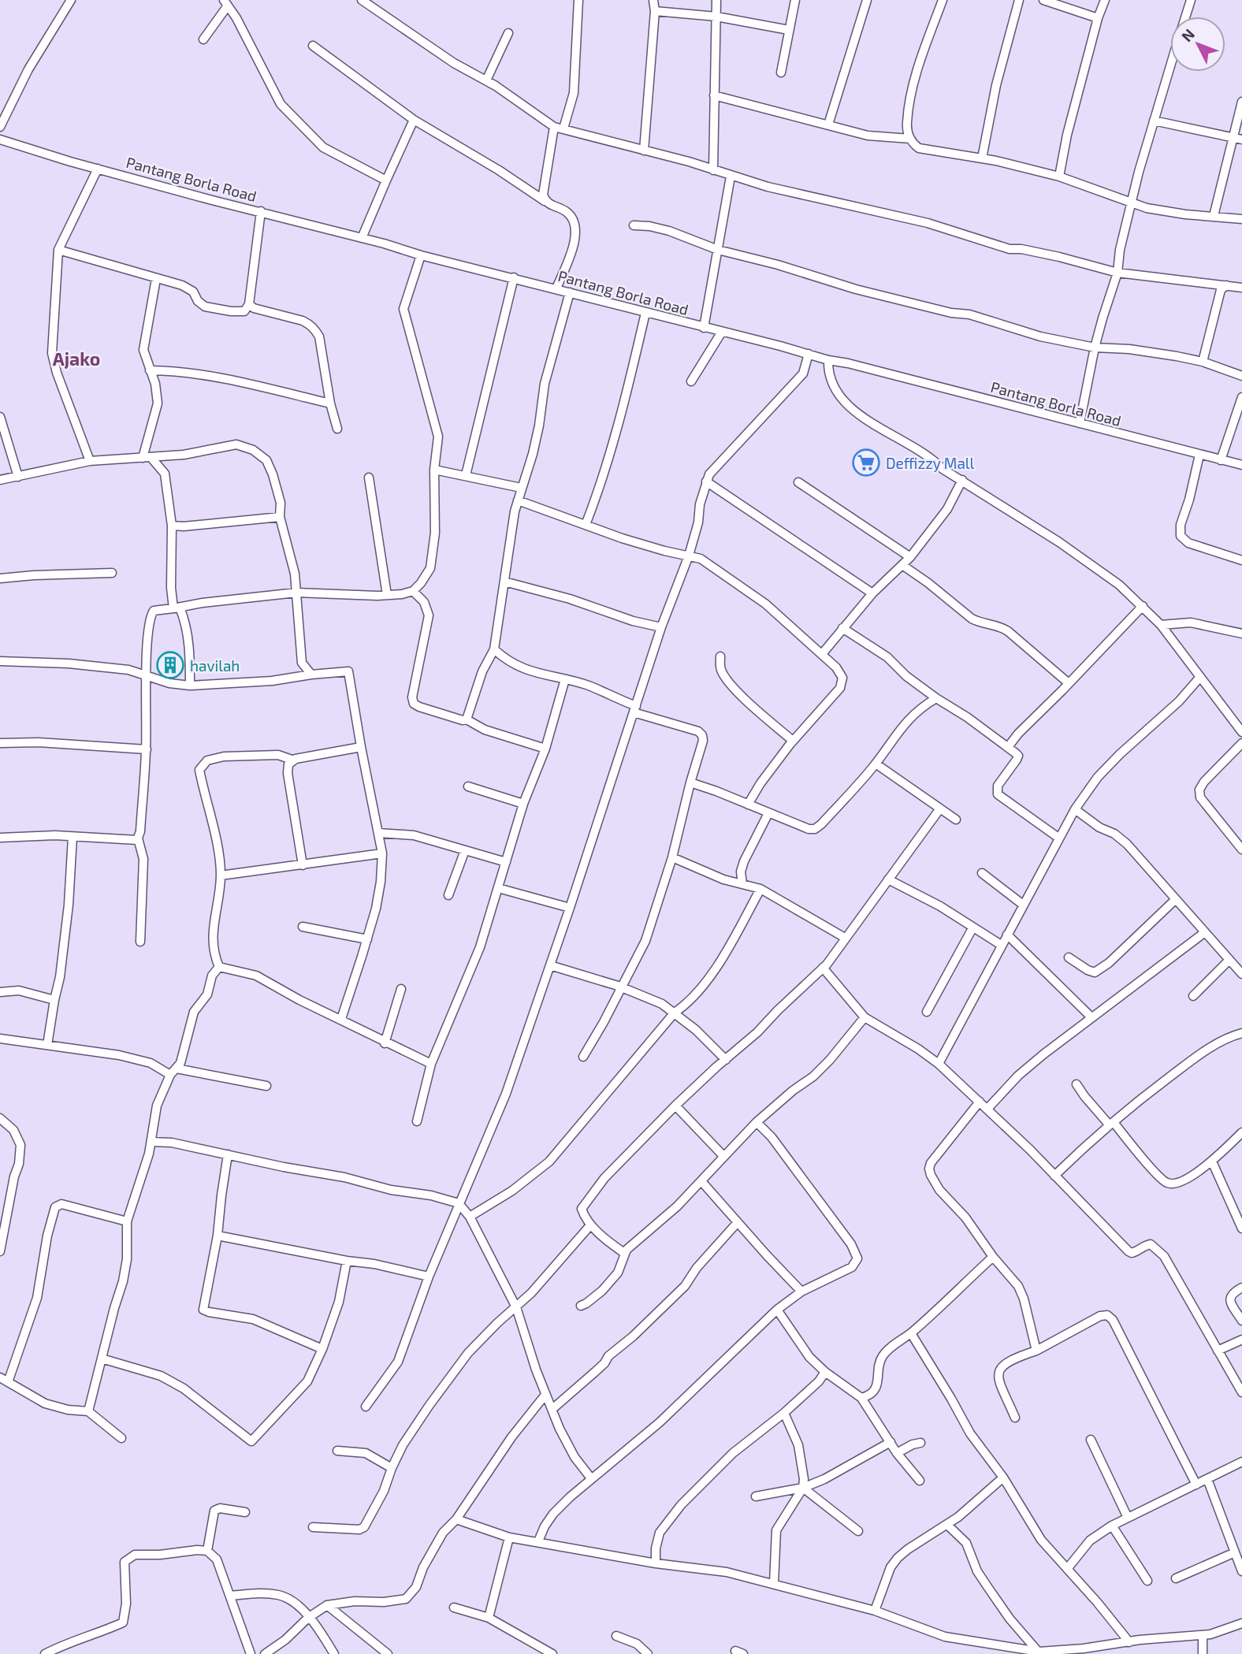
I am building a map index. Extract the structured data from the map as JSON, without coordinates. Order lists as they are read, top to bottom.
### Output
{
  "streets": {
    "street": ["Pantang Borla Road"]
  },
  "districts": ["Ajako"],
  "places": {
    "supermarket": ["Deffizzy Mall"],
    "building": ["havilah"]
  },
  "north": "top left"
}
